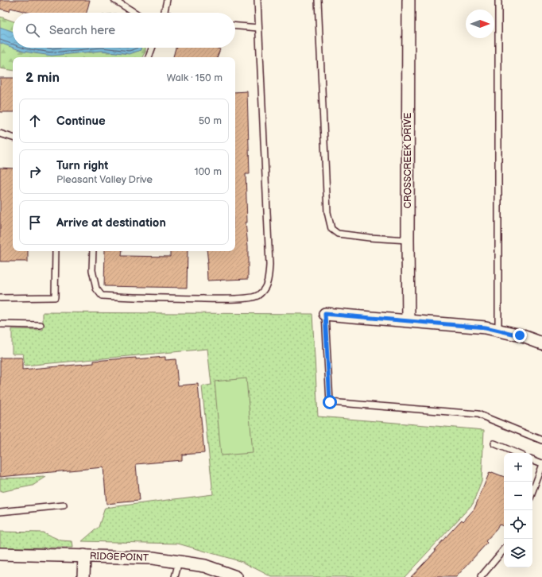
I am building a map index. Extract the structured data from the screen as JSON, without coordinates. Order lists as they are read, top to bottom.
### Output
{
  "streets": {
    "street": ["CROSSCREEK DRIVE", "RIDGEPOINT"]
  },
  "north": "right",
  "page": {
    "search": "Search here",
    "heading": ["2 min", "Walk · 150 m"],
    "list": [
      ["Continue", "50 m"],
      ["Turn right", "Pleasant Valley Drive", "100 m"],
      "Arrive at destination"
    ],
    "map_buttons": ["+", "−"]
  }
}
